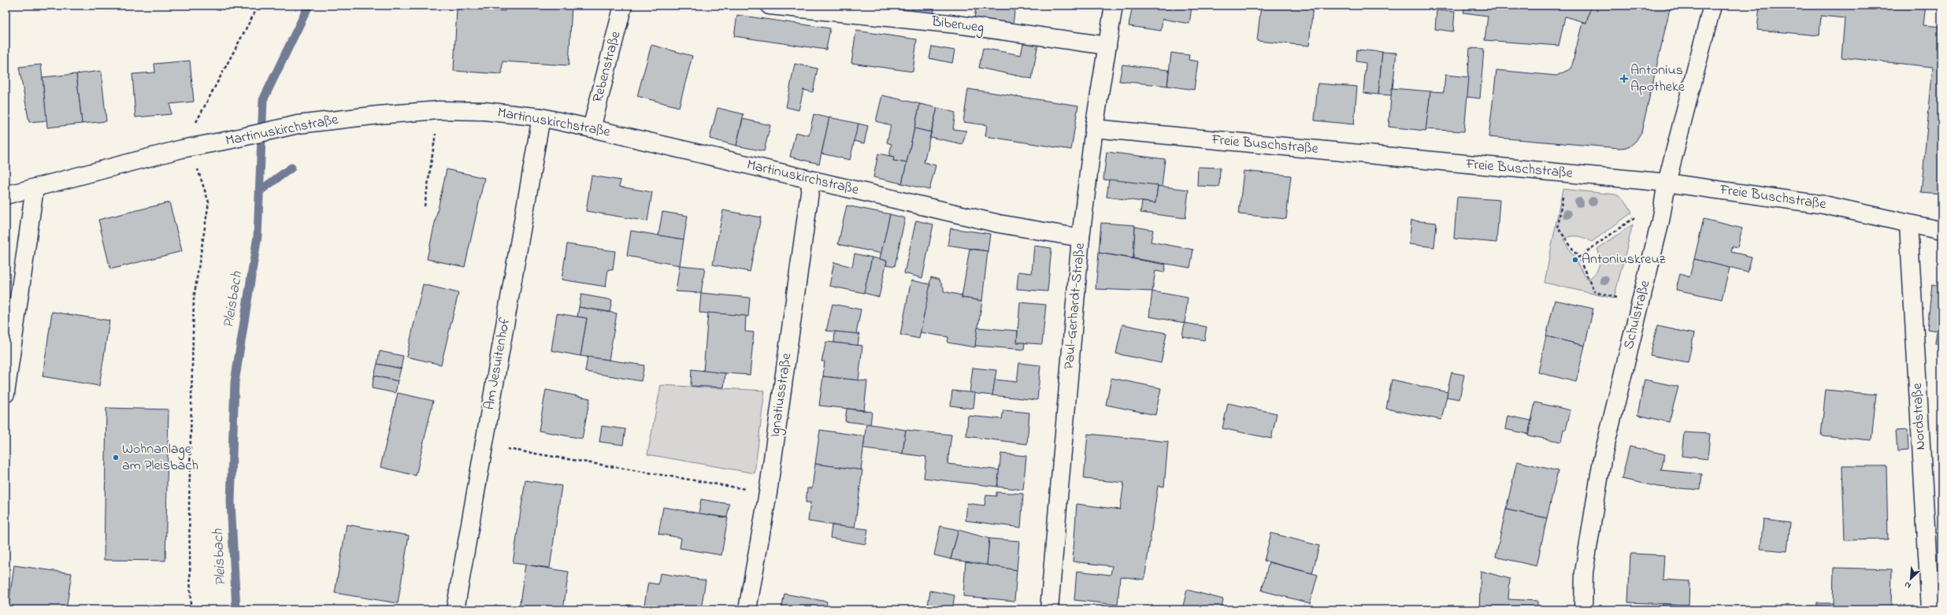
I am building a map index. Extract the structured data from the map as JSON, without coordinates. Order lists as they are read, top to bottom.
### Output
{
  "streets": {
    "street": [
      "Biberweg",
      "Rebenstraße",
      "Martinuskirchstraße",
      "Freie Buschstraße",
      "Paul-Gerhardt-Straße",
      "Schulstraße",
      "Am Jesuitenhof",
      "Ignatiusstraße",
      "Nordstraße"
    ]
  },
  "crossings": [
    ["Biberweg", "Paul-Gerhardt-Straße"],
    ["Rebenstraße", "Martinuskirchstraße"],
    ["Martinuskirchstraße", "Paul-Gerhardt-Straße"],
    ["Martinuskirchstraße", "Am Jesuitenhof"],
    ["Martinuskirchstraße", "Ignatiusstraße"],
    ["Freie Buschstraße", "Paul-Gerhardt-Straße"],
    ["Freie Buschstraße", "Schulstraße"],
    ["Freie Buschstraße", "Nordstraße"]
  ],
  "water": ["Pleisbach"],
  "places": {
    "health": ["Antonius Apotheke"],
    "other": ["Antoniuskreuz", "Wohnanlage am Pleisbach"]
  },
  "north": "bottom left"
}
